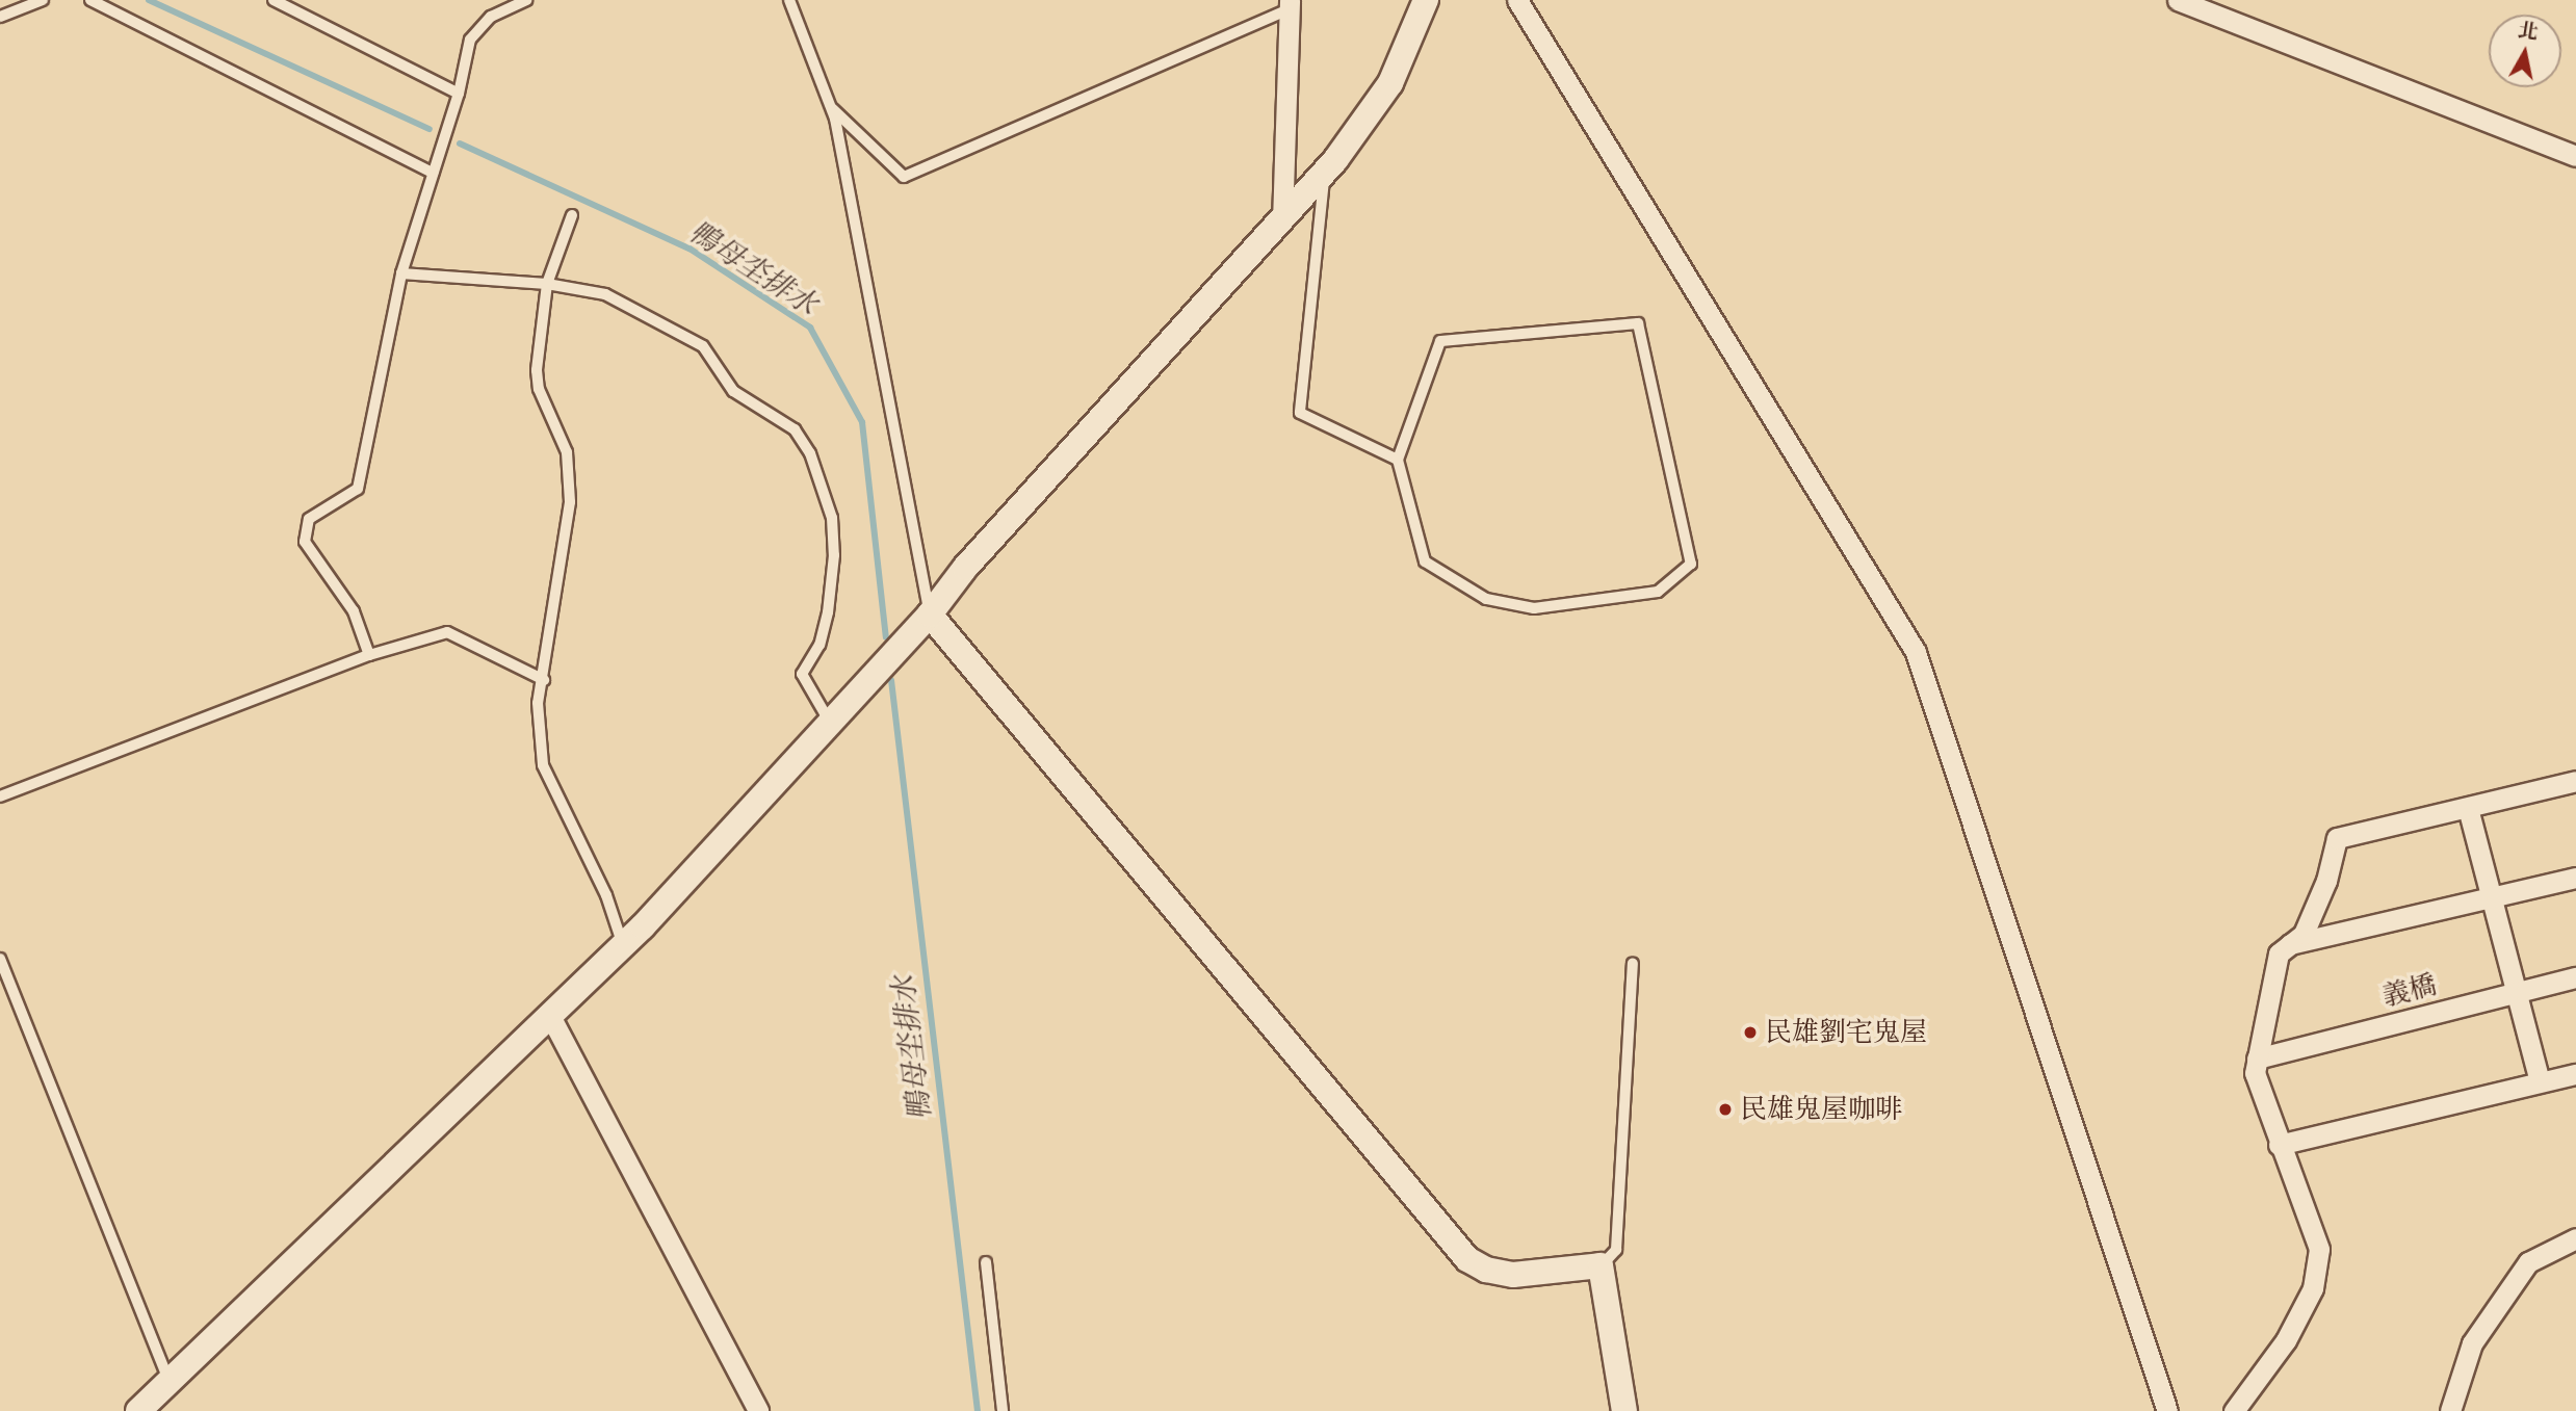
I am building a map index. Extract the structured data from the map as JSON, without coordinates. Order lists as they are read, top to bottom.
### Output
{
  "streets": {
    "street": ["義橋"]
  },
  "water": ["鴨母坔排水"],
  "places": ["民雄劉宅鬼屋", "民雄鬼屋咖啡"],
  "north": "top"
}
